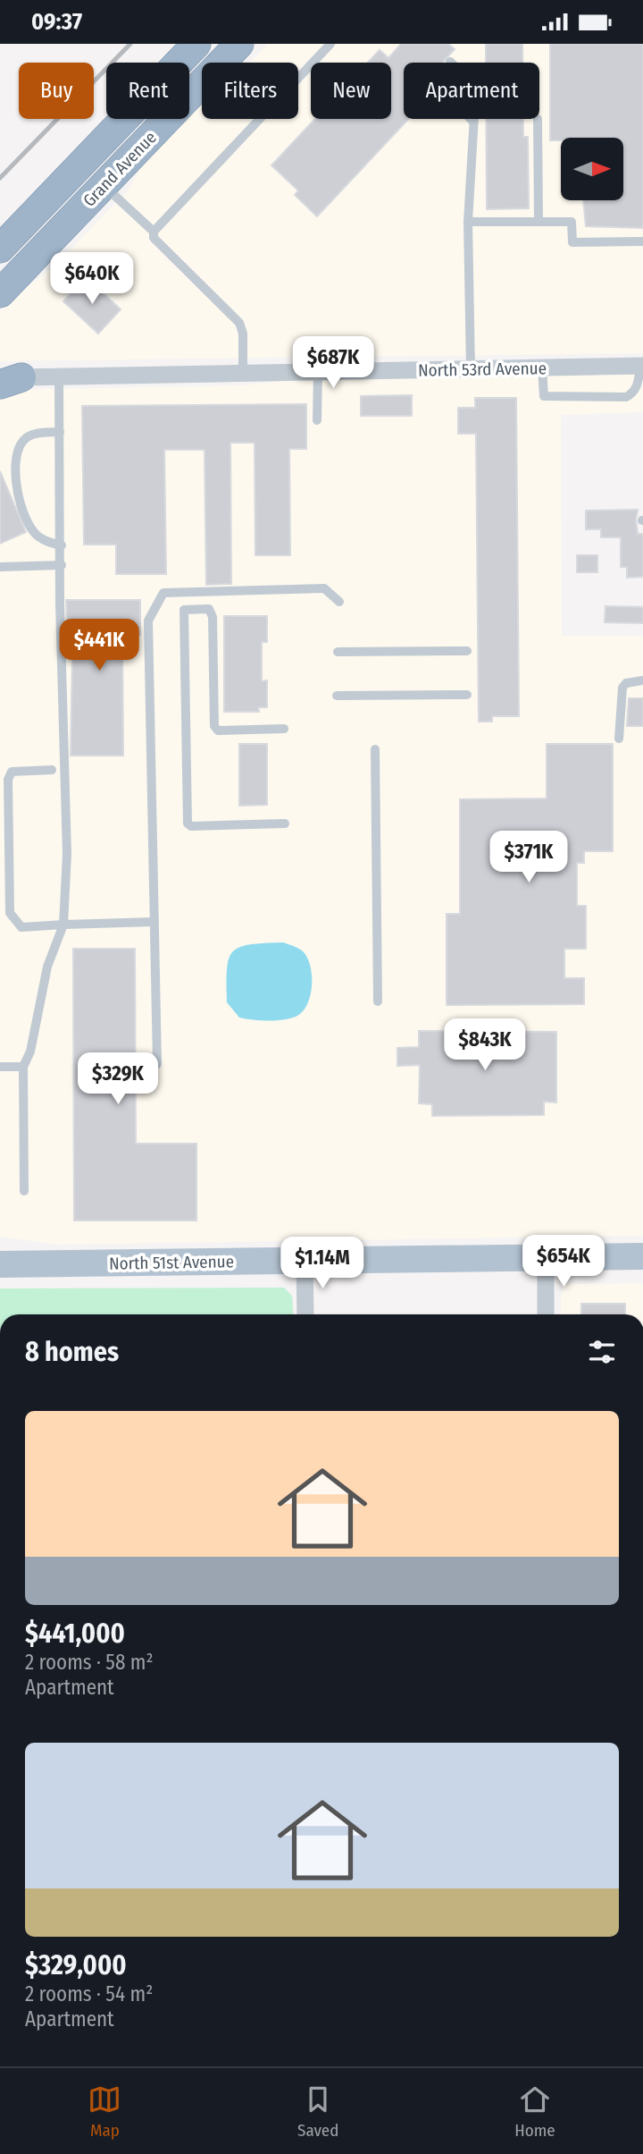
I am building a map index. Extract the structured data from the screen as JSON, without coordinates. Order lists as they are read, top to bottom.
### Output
{
  "streets": {
    "highway": ["Grand Avenue"],
    "main road": ["North 51st Avenue"],
    "street": ["North 53rd Avenue"]
  },
  "north": "right",
  "page": {
    "status": "09:37",
    "chip": [
      "Buy",
      "Rent",
      "Filters",
      "New",
      "Apartment"
    ],
    "price": [
      "$640K",
      "$687K",
      "$441K",
      "$371K",
      "$843K",
      "$329K",
      "$654K",
      "$1.14M"
    ],
    "heading": "8 homes",
    "list": [
      {
        "name": "$441,000",
        "note": "2 rooms · 58 m² · Apartment"
      },
      {
        "name": "$329,000",
        "note": "2 rooms · 54 m² · Apartment"
      }
    ],
    "tabs": ["Map", "Saved", "Home"]
  }
}
